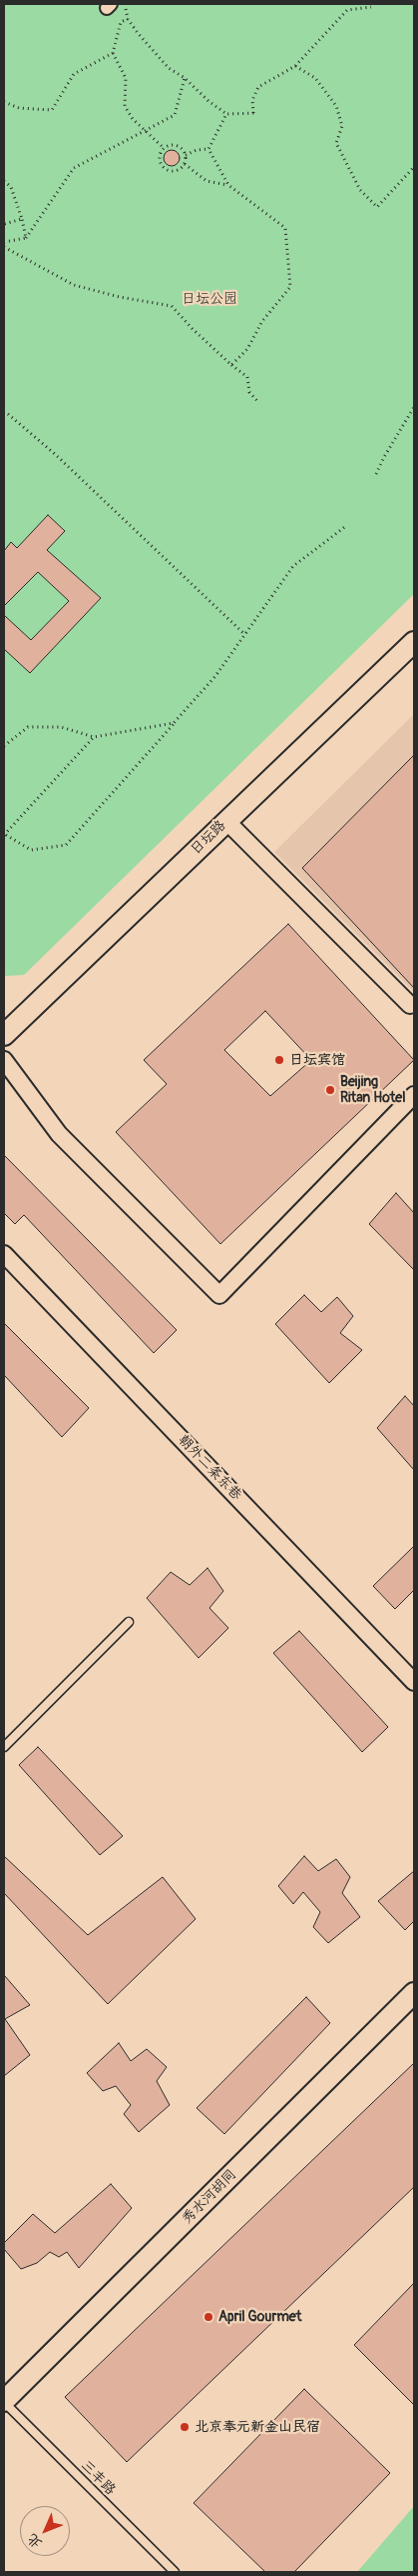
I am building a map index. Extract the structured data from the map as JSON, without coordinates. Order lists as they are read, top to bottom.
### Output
{
  "streets": {
    "street": ["日坛路", "朝外二条东巷", "秀水河胡同"],
    "lane": ["三丰路"]
  },
  "crossings": [
    ["秀水河胡同", "三丰路"]
  ],
  "parks": ["日坛公园"],
  "places": [
    "日坛宾馆",
    "Beijing Ritan Hotel",
    "April Gourmet",
    "北京奉元新金山民宿"
  ],
  "north": "bottom left"
}
